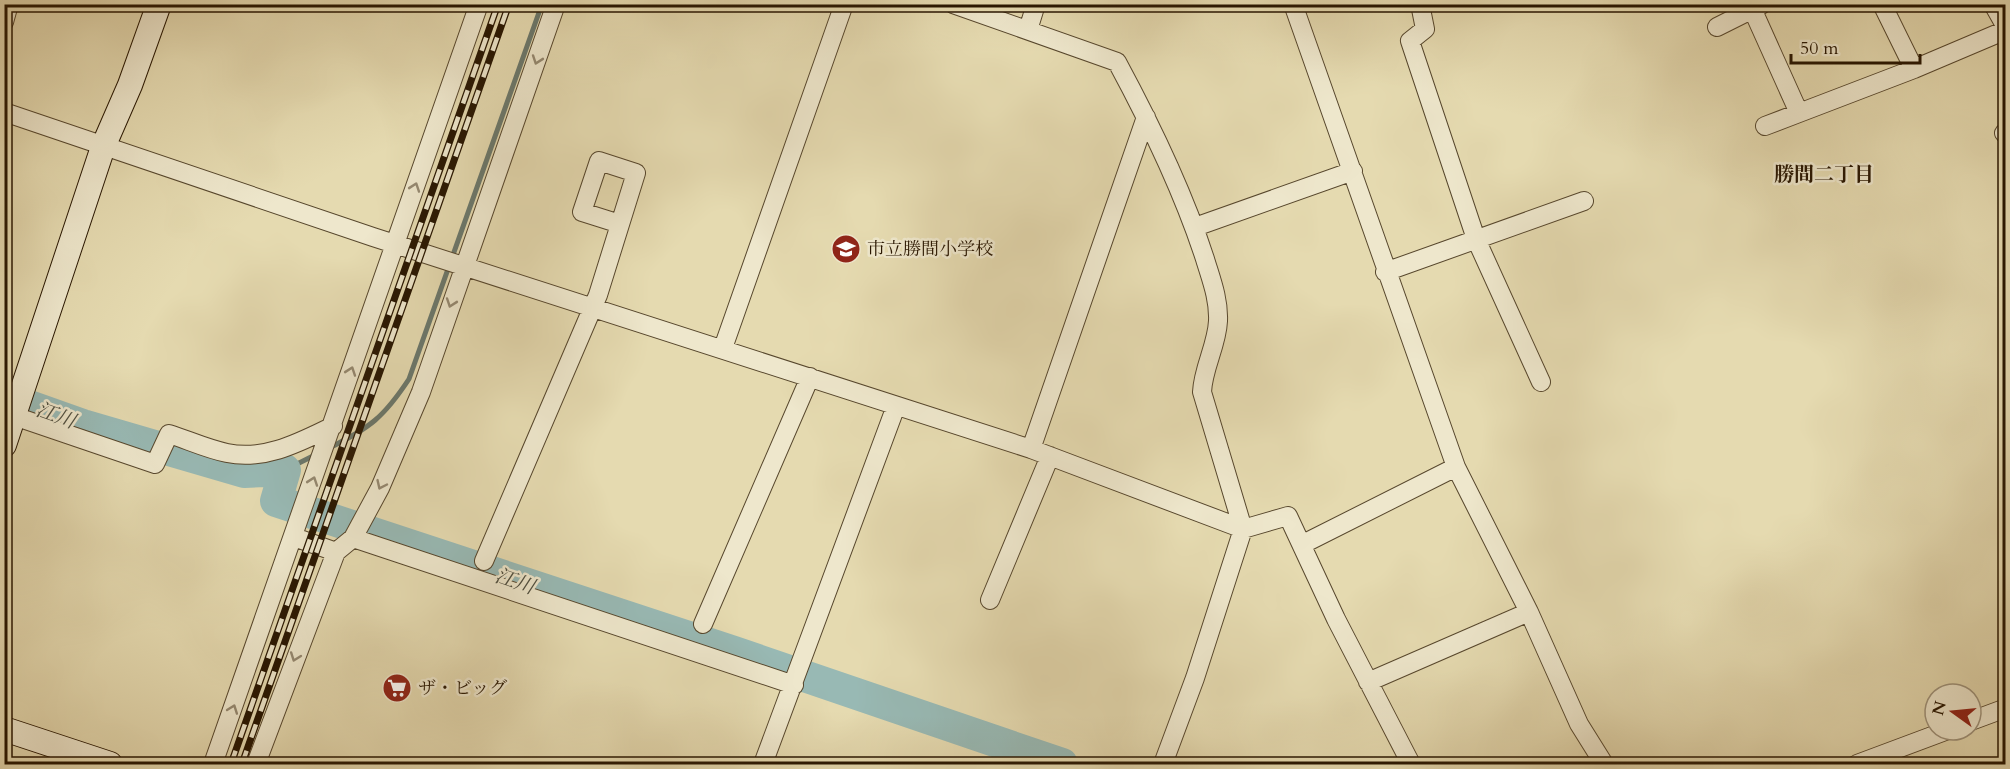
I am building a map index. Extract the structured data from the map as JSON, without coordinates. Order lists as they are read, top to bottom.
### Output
{
  "districts": ["勝間二丁目"],
  "water": ["江川"],
  "places": {
    "school or university": ["市立勝間小学校"],
    "supermarket": ["ザ・ビッグ"]
  },
  "scale_bar": "50 m",
  "north": "left"
}
